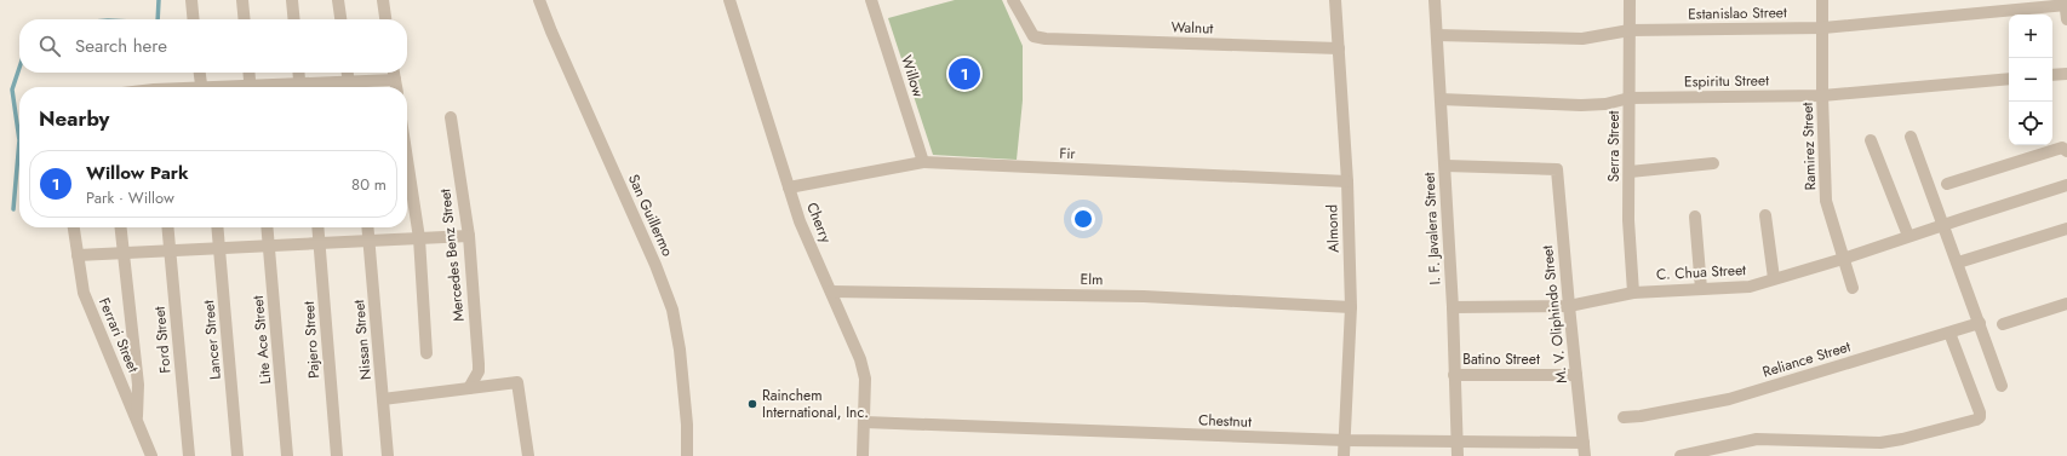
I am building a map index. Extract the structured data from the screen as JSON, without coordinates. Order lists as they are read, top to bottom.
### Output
{
  "streets": {
    "street": [
      "Estanislao Street",
      "Walnut",
      "Willow",
      "Espiritu Street",
      "Serra Street",
      "Ramirez Street",
      "Fir",
      "San Guillermo",
      "Cherry",
      "Almond",
      "I. F. Javalera Street",
      "Mercedes Benz Street",
      "C. Chua Street",
      "Elm",
      "M. V. Oliphindo Street",
      "Ferrari Street",
      "Ford Street",
      "Lancer Street",
      "Lite Ace Street",
      "Pajero Street",
      "Nissan Street",
      "Batino Street",
      "Reliance Street",
      "Chestnut"
    ]
  },
  "crossings": [
    ["Estanislao Street", "Serra Street"],
    ["Estanislao Street", "Ramirez Street"],
    ["Estanislao Street", "I. F. Javalera Street"],
    ["Walnut", "Almond"],
    ["Willow", "Fir"],
    ["Espiritu Street", "Serra Street"],
    ["Espiritu Street", "Ramirez Street"],
    ["Espiritu Street", "I. F. Javalera Street"],
    ["Serra Street", "C. Chua Street"],
    ["Ramirez Street", "C. Chua Street"],
    ["Fir", "Cherry"],
    ["Fir", "Almond"],
    ["Cherry", "Elm"],
    ["Cherry", "Chestnut"],
    ["Almond", "Elm"],
    ["Almond", "Chestnut"],
    ["I. F. Javalera Street", "C. Chua Street"],
    ["I. F. Javalera Street", "M. V. Oliphindo Street"],
    ["I. F. Javalera Street", "Batino Street"],
    ["I. F. Javalera Street", "Chestnut"],
    ["C. Chua Street", "M. V. Oliphindo Street"],
    ["M. V. Oliphindo Street", "Batino Street"],
    ["M. V. Oliphindo Street", "Chestnut"]
  ],
  "places": ["Rainchem International, Inc."],
  "page": {
    "map_buttons": ["+", "−"],
    "search": "Search here",
    "pins": "1",
    "heading": "Nearby",
    "list": [
      {
        "mark": "1",
        "name": "Willow Park",
        "note": "Park · Willow",
        "value": "80 m"
      }
    ]
  }
}
